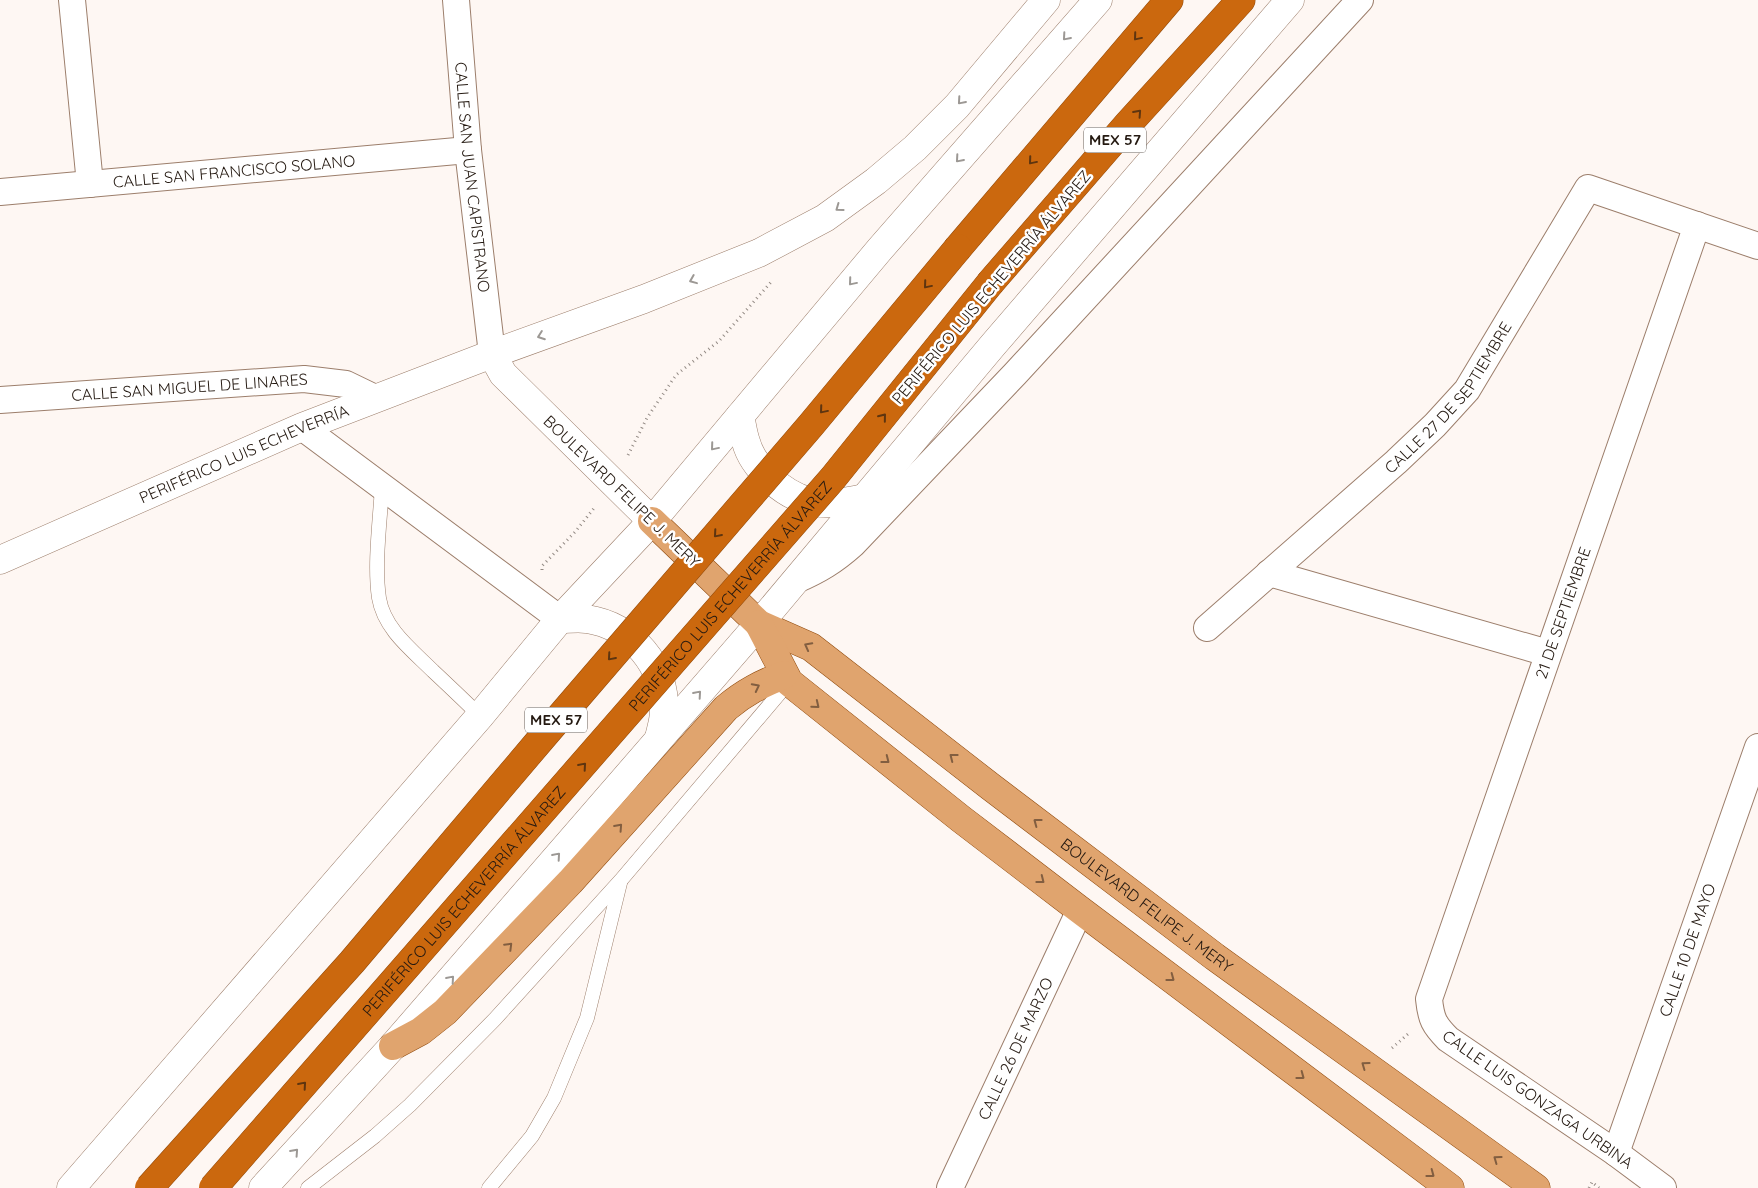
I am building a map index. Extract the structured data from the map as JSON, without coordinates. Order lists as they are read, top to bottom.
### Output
{
  "streets": {
    "highway": ["MEX 57", "PERIFÉRICO LUIS ECHEVERRÍA ÁLVAREZ"],
    "main road": ["PERIFÉRICO LUIS ECHEVERRÍA", "BOULEVARD FELIPE J. MERY"],
    "street": [
      "CALLE SAN FRANCISCO SOLANO",
      "CALLE SAN JUAN CAPISTRANO",
      "CALLE SAN MIGUEL DE LINARES",
      "CALLE 27 DE SEPTIEMBRE",
      "21 DE SEPTIEMBRE",
      "CALLE 10 DE MAYO",
      "CALLE 26 DE MARZO",
      "CALLE LUIS GONZAGA URBINA"
    ]
  },
  "crossings": [
    ["CALLE SAN FRANCISCO SOLANO", "CALLE SAN JUAN CAPISTRANO"],
    ["CALLE SAN JUAN CAPISTRANO", "PERIFÉRICO LUIS ECHEVERRÍA"],
    ["CALLE SAN JUAN CAPISTRANO", "BOULEVARD FELIPE J. MERY"],
    ["CALLE SAN MIGUEL DE LINARES", "PERIFÉRICO LUIS ECHEVERRÍA"],
    ["CALLE 27 DE SEPTIEMBRE", "21 DE SEPTIEMBRE"],
    ["PERIFÉRICO LUIS ECHEVERRÍA", "BOULEVARD FELIPE J. MERY"],
    ["BOULEVARD FELIPE J. MERY", "CALLE 26 DE MARZO"],
    ["21 DE SEPTIEMBRE", "CALLE LUIS GONZAGA URBINA"],
    ["CALLE 10 DE MAYO", "CALLE LUIS GONZAGA URBINA"]
  ]
}
